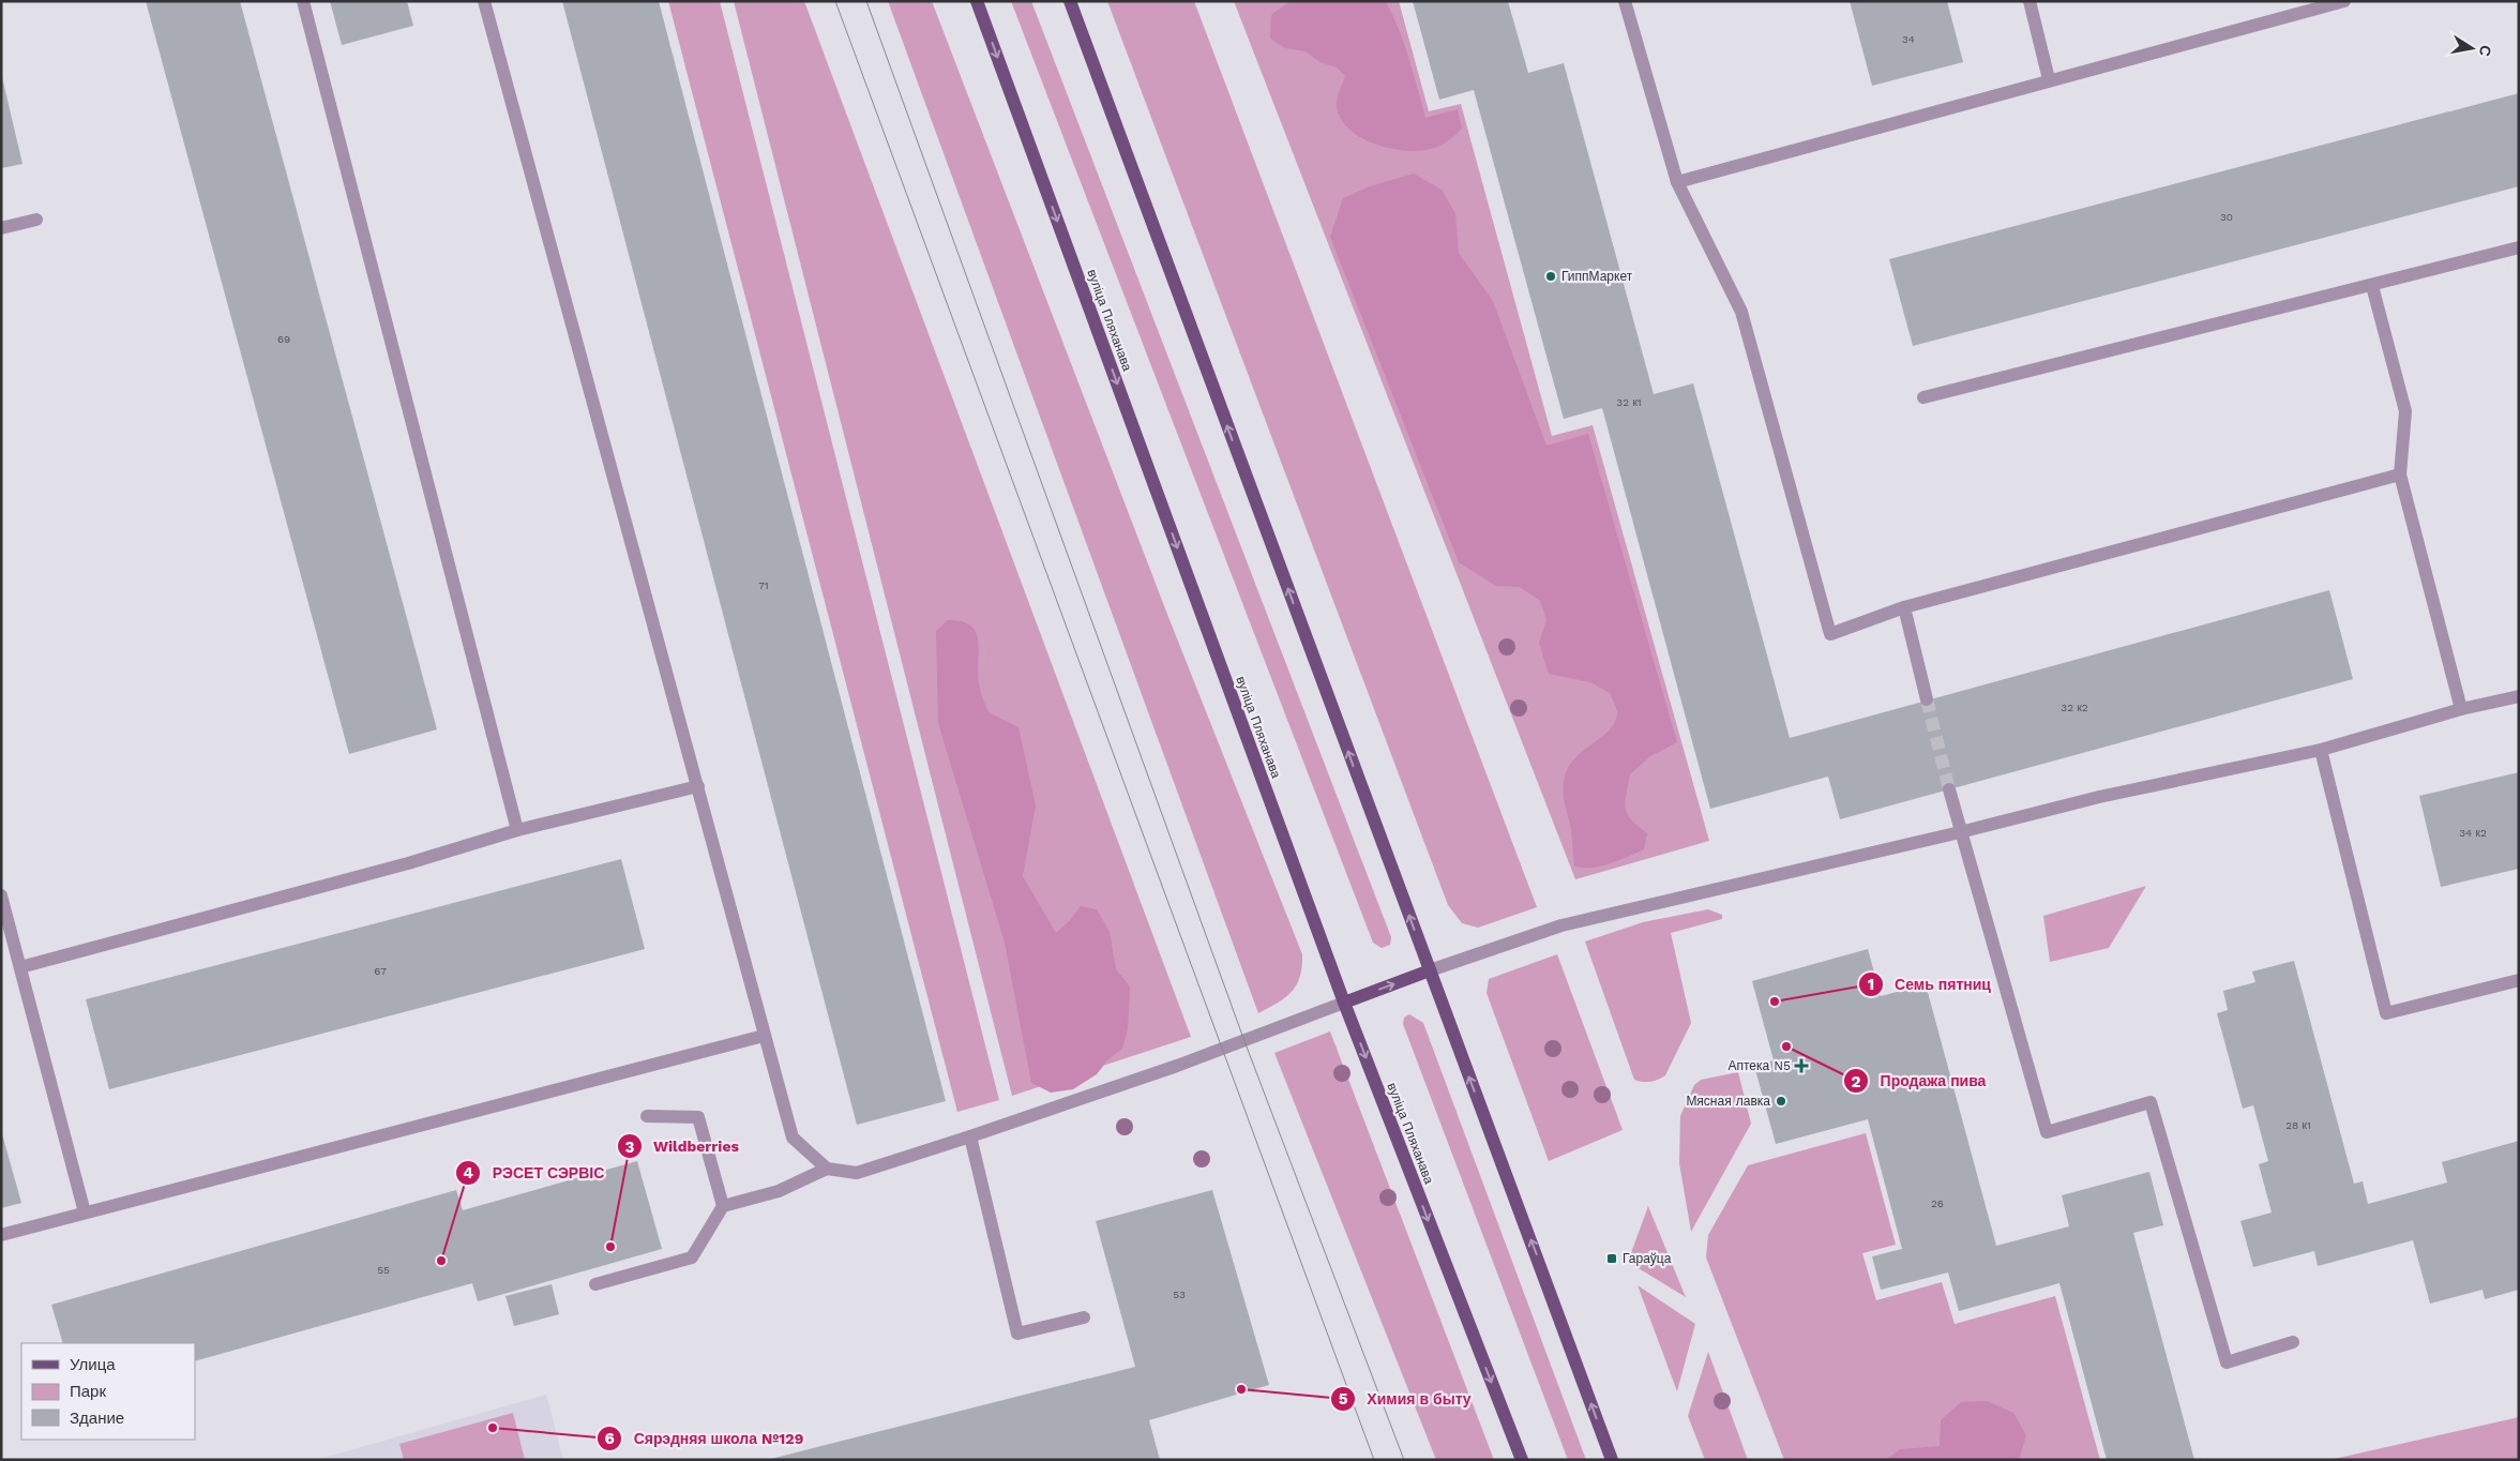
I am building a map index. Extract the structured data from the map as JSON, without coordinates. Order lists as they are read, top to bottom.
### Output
{
  "streets": {
    "main road": ["вуліца Пляханава"]
  },
  "places": {
    "other": [
      "ГиппМаркет",
      "Семь пятниц",
      "Продажа пива",
      "Мясная лавка",
      "Wildberries",
      "РЭСЕТ СЭРВІС",
      "Химия в быту",
      "Сярэдняя школа №129"
    ],
    "health": ["Аптека N5"],
    "transit": ["Гараўца"]
  },
  "house_numbers": [
    "34",
    "30",
    "69",
    "32 к1",
    "71",
    "32 к2",
    "34 к2",
    "67",
    "28 к1",
    "26",
    "55",
    "53"
  ],
  "legend": ["Улица", "Парк", "Здание"],
  "north": "right"
}
